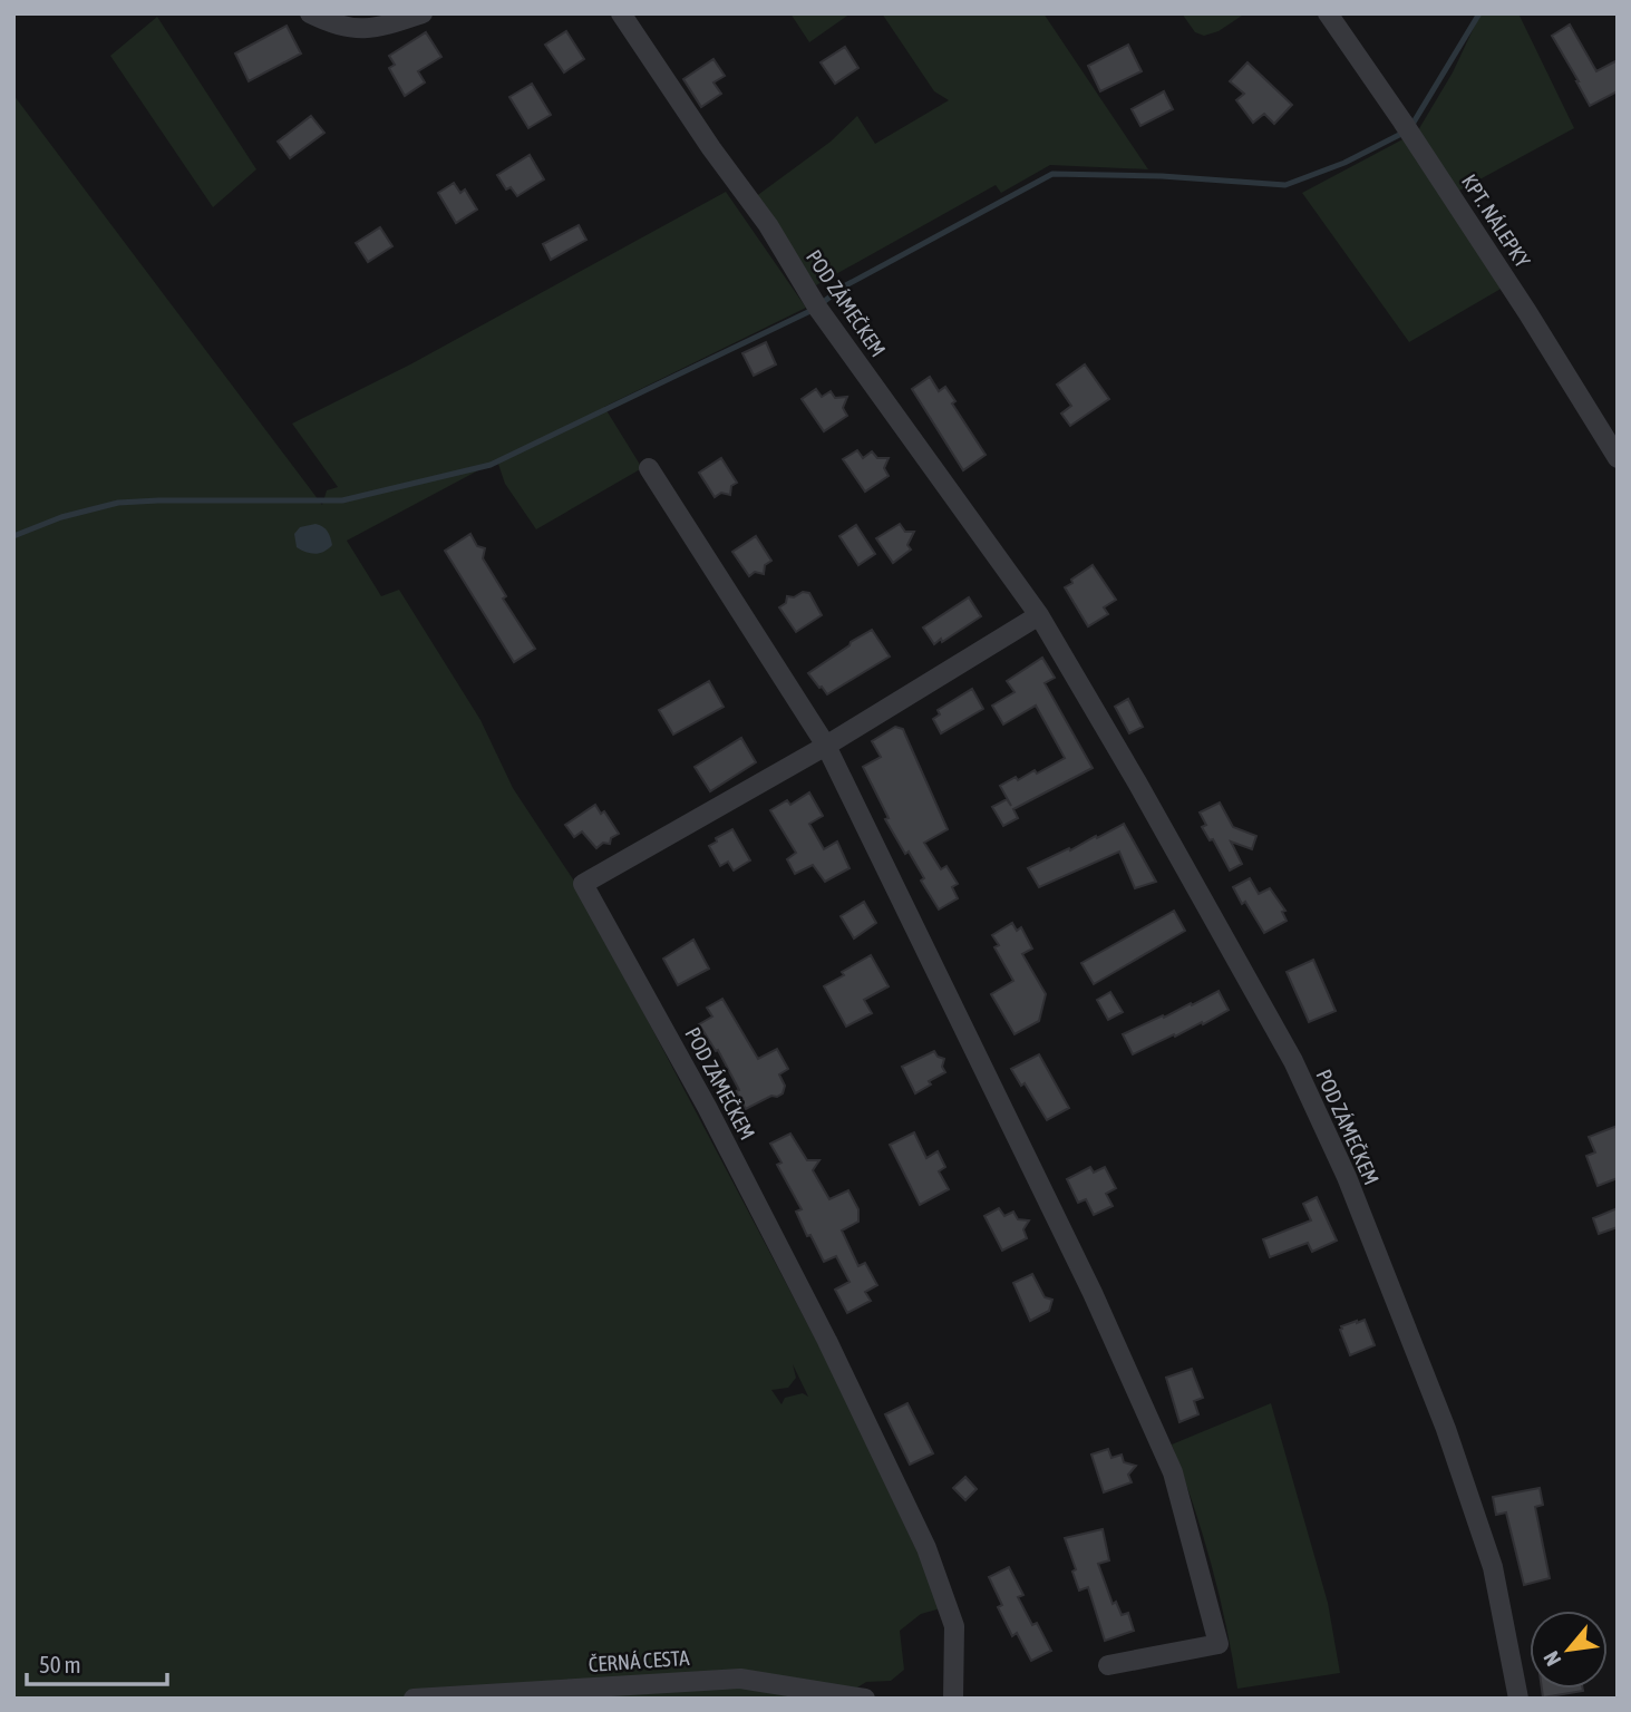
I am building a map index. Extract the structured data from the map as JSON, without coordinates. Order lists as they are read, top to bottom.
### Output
{
  "streets": {
    "street": ["KPT. NÁLEPKY", "POD ZÁMEČKEM", "ČERNÁ CESTA"]
  },
  "scale_bar": "50 m",
  "north": "bottom left"
}
